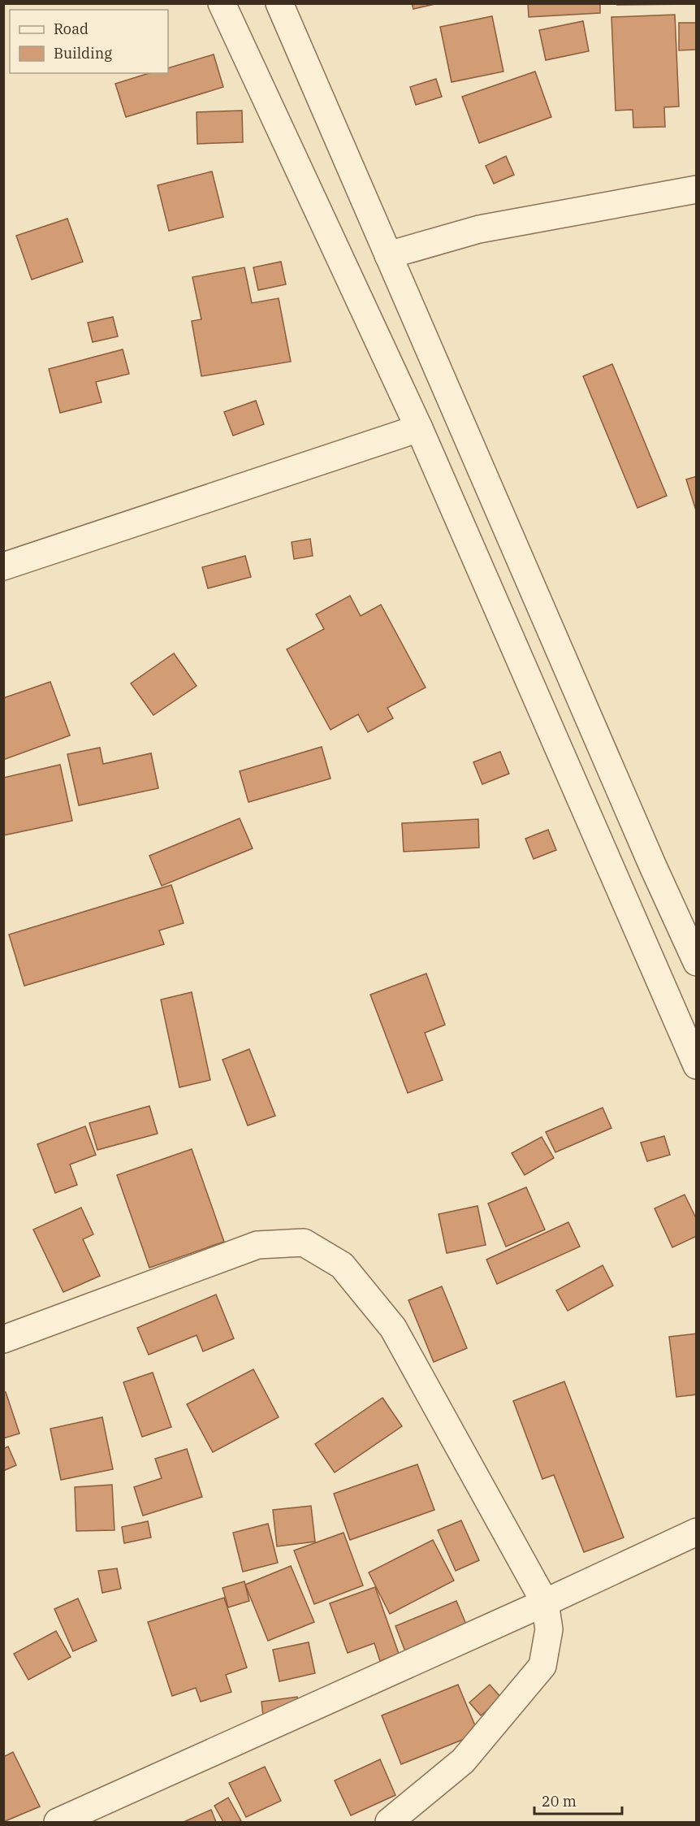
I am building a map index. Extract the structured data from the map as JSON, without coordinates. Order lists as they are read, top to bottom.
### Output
{
  "legend": ["Road", "Building"],
  "scale_bar": "20 m"
}
